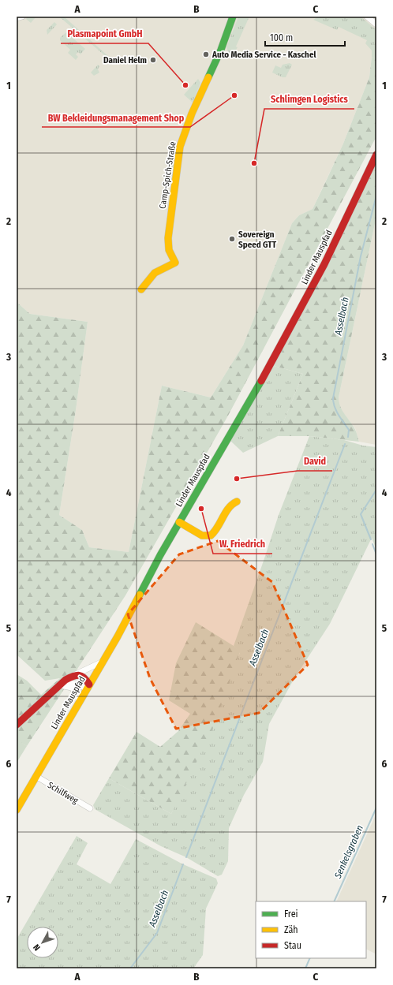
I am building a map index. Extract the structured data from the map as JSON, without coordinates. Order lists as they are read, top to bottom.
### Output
{
  "streets": {
    "street": ["Camp-Spich-Straße", "Linder Mauspfad", "Schilfweg"]
  },
  "crossings": [
    ["Linder Mauspfad", "Schilfweg"]
  ],
  "water": ["Asselbach", "Senkelsgraben"],
  "places": [
    "Auto Media Service - Kaschel",
    "Daniel Helm",
    "Plasmapoint GmbH",
    "BW Bekleidungsmanagement Shop",
    "Schlimgen Logistics",
    "Sovereign Speed GTT",
    "David",
    "W. Friedrich"
  ],
  "legend": ["Frei", "Zäh", "Stau"],
  "scale_bar": "100 m",
  "north": "bottom left",
  "grid": {
    "columns": ["A", "B", "C"],
    "rows": [
      "1",
      "2",
      "3",
      "4",
      "5",
      "6",
      "7"
    ]
  }
}
